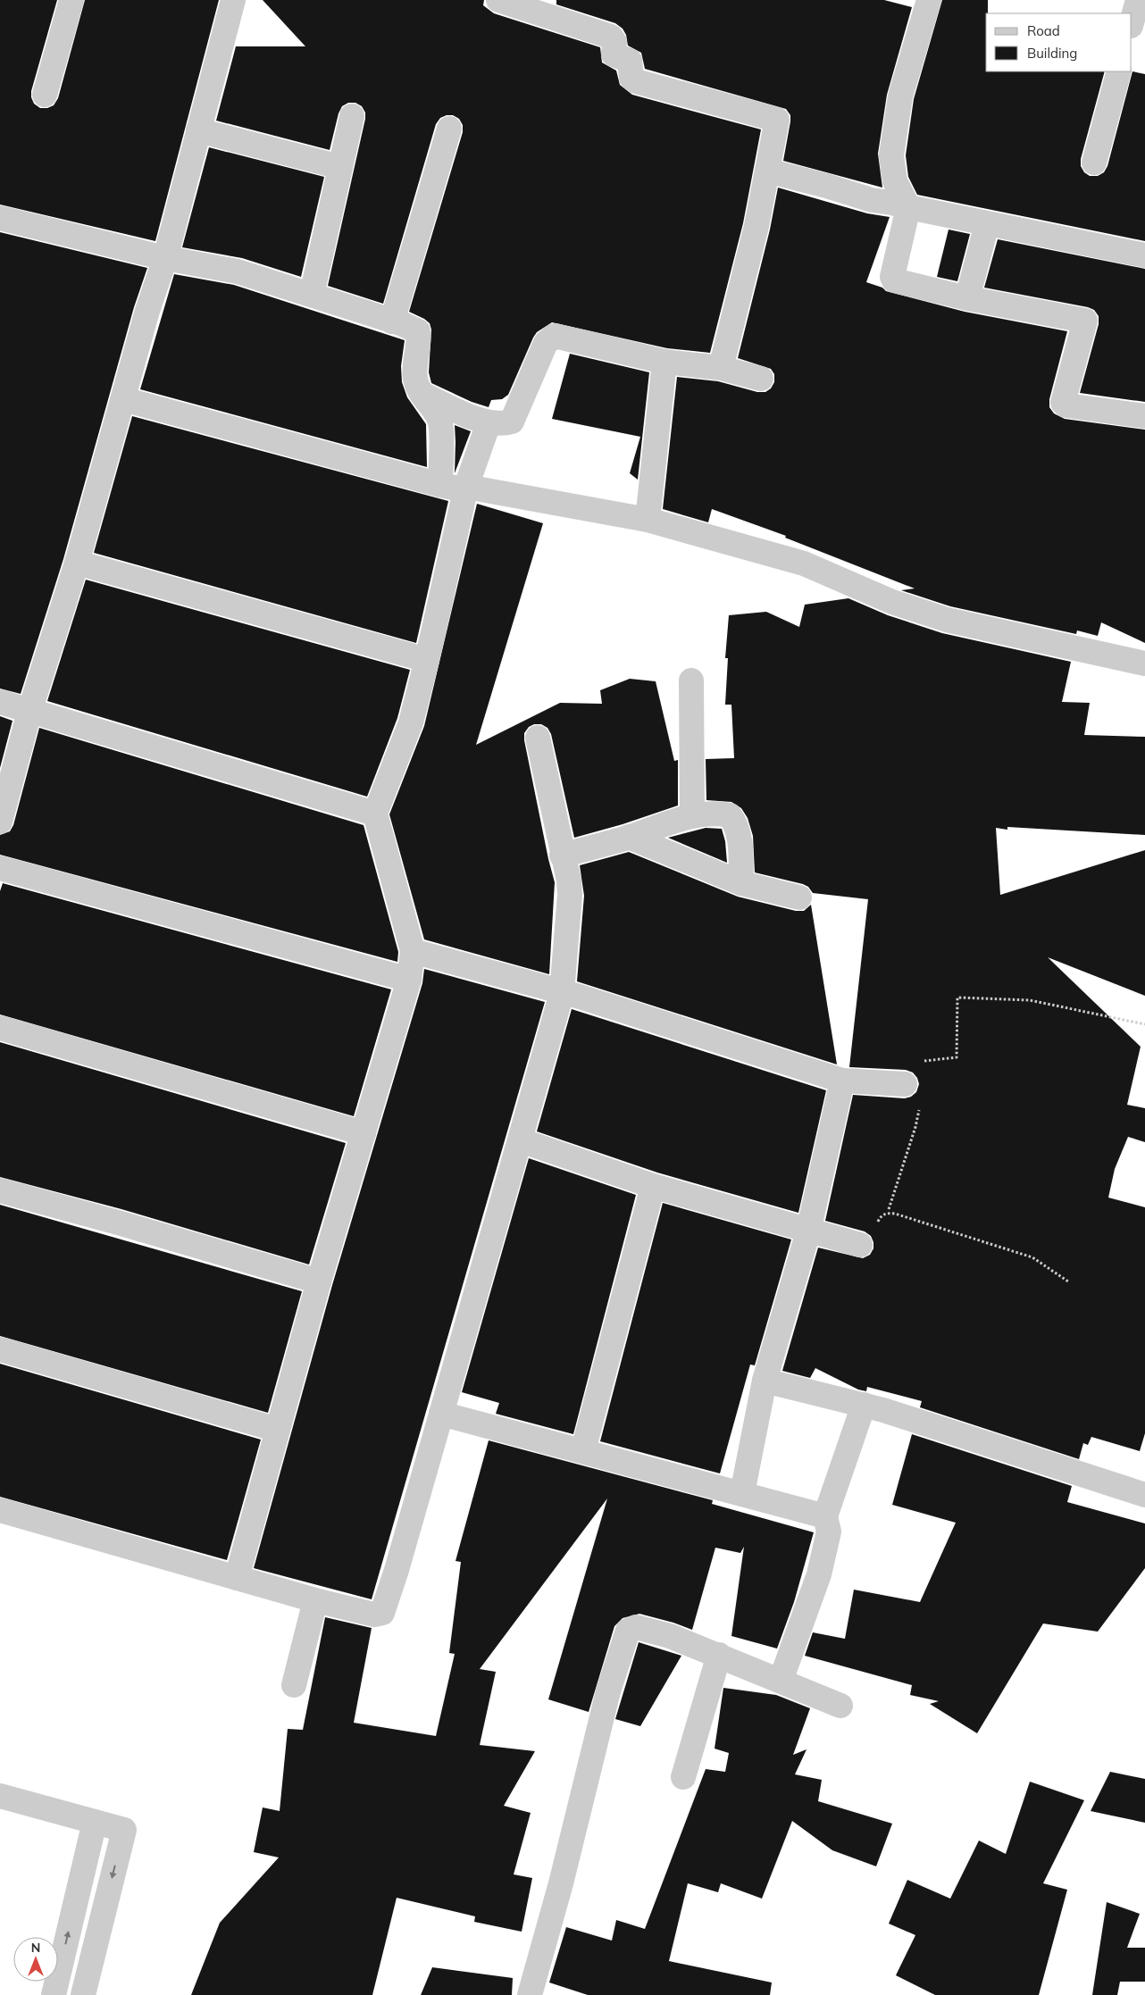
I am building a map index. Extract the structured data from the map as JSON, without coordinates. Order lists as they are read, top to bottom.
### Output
{
  "legend": ["Road", "Building"],
  "north": "top"
}
